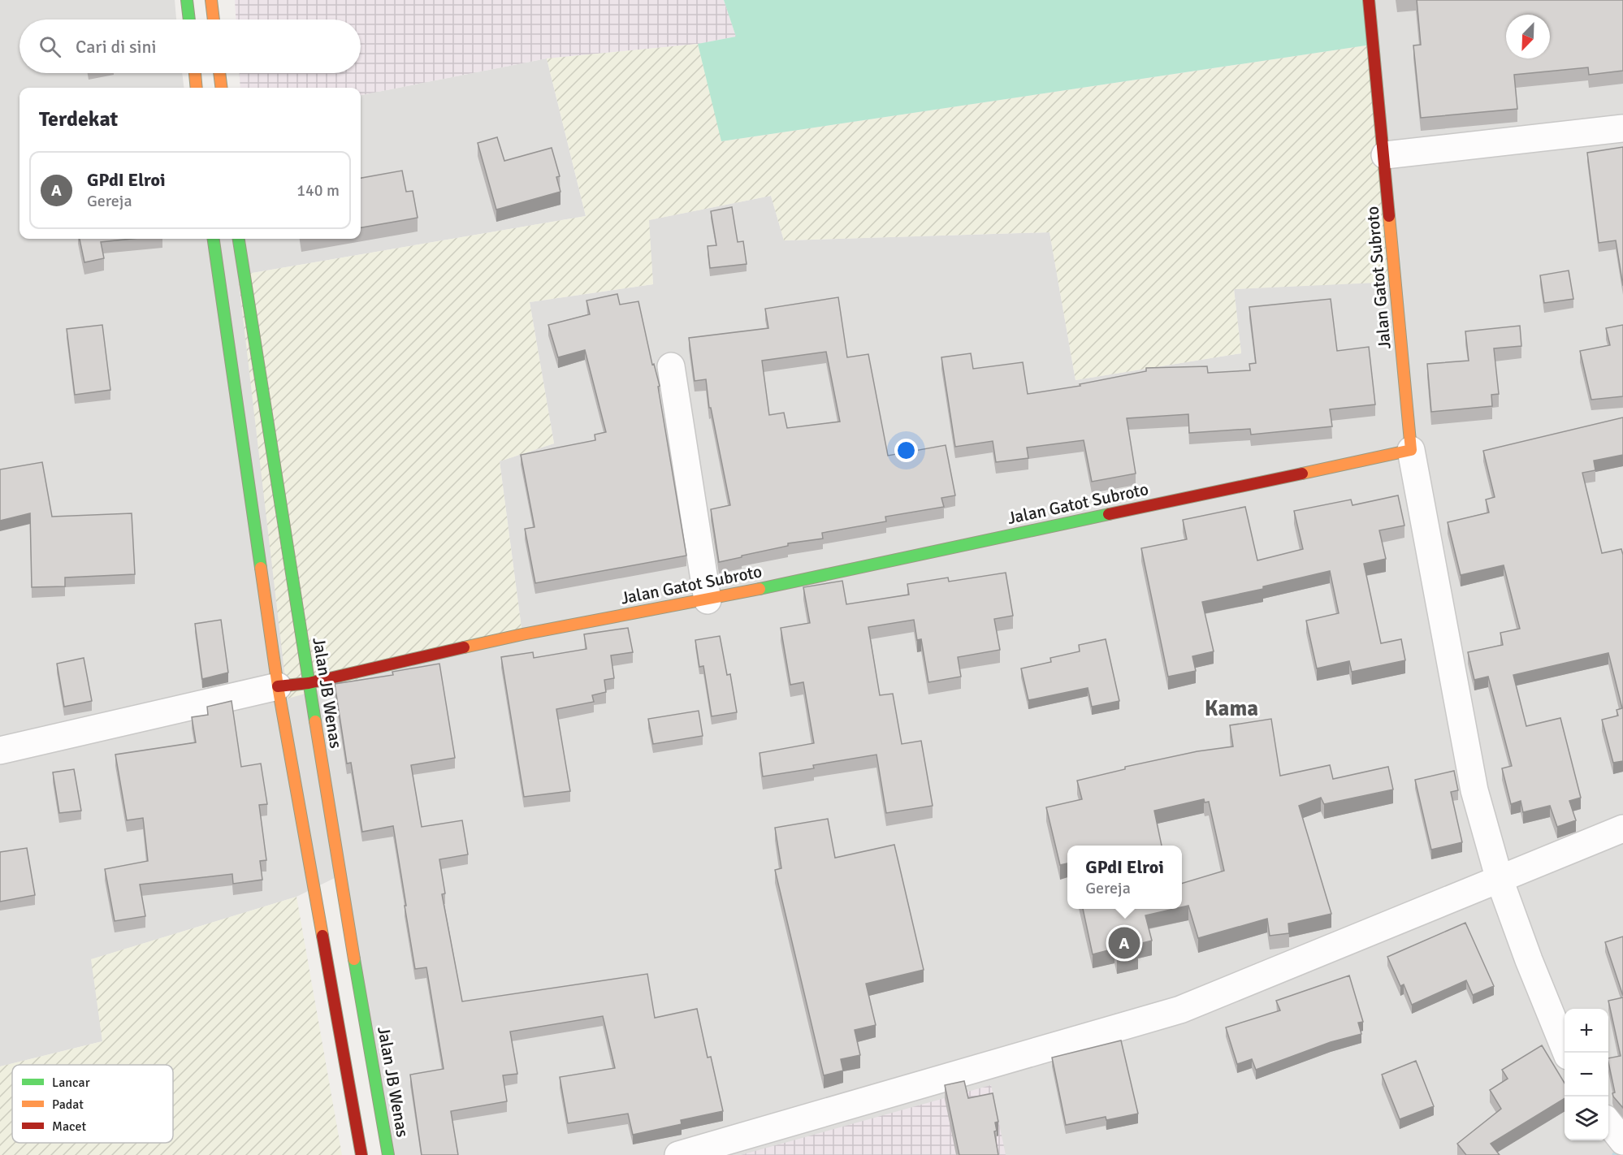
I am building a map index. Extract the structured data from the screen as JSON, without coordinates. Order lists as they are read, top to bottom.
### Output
{
  "streets": {
    "main road": ["Jalan Gatot Subroto", "Jalan JB Wenas"]
  },
  "crossings": [
    ["Jalan Gatot Subroto", "Jalan JB Wenas"]
  ],
  "districts": ["Kama"],
  "legend": ["Lancar", "Padat", "Macet"],
  "north": "bottom left",
  "page": {
    "search": "Cari di sini",
    "heading": "Terdekat",
    "list": [
      {
        "mark": "A",
        "name": "GPdI Elroi",
        "note": "Gereja",
        "value": "140 m"
      }
    ],
    "popup": ["GPdI Elroi", "Gereja"],
    "pins": "A",
    "map_buttons": ["+", "−"]
  }
}
